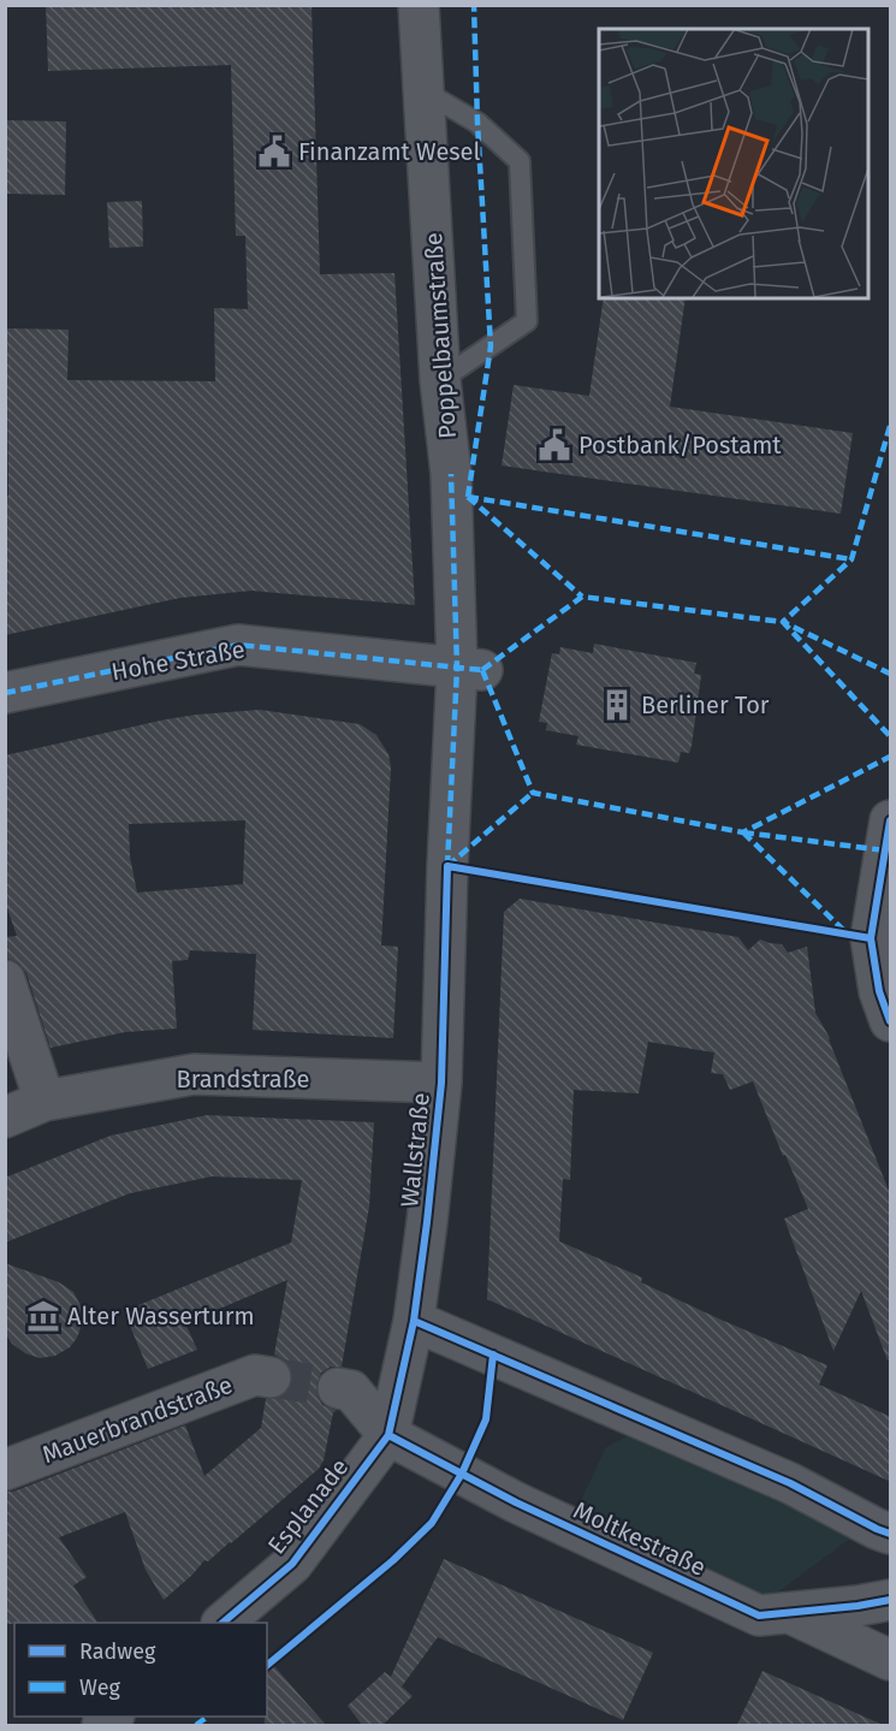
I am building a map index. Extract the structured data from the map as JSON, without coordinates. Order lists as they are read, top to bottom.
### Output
{
  "streets": {
    "street": [
      "Poppelbaumstraße",
      "Hohe Straße",
      "Brandstraße",
      "Wallstraße",
      "Mauerbrandstraße",
      "Esplanade",
      "Moltkestraße"
    ]
  },
  "crossings": [
    ["Poppelbaumstraße", "Hohe Straße"],
    ["Poppelbaumstraße", "Wallstraße"],
    ["Hohe Straße", "Wallstraße"],
    ["Brandstraße", "Wallstraße"],
    ["Wallstraße", "Esplanade"],
    ["Wallstraße", "Moltkestraße"],
    ["Esplanade", "Moltkestraße"]
  ],
  "places": {
    "public building": ["Finanzamt Wesel", "Postbank/Postamt"],
    "building": ["Berliner Tor"],
    "museum": ["Alter Wasserturm"]
  },
  "legend": ["Radweg", "Weg"]
}
